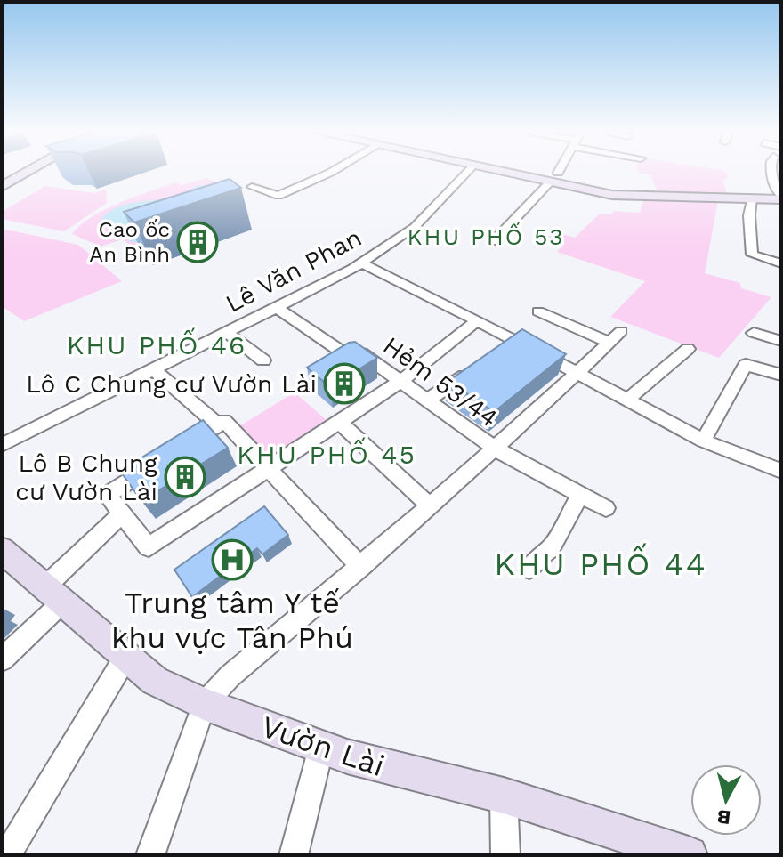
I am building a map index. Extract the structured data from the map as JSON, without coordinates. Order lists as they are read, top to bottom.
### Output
{
  "streets": {
    "street": ["Lê Văn Phan", "Hẻm 53/44", "Vườn Lài"]
  },
  "crossings": [
    ["Lê Văn Phan", "Hẻm 53/44"]
  ],
  "districts": [
    "KHU PHỐ 53",
    "KHU PHỐ 46",
    "KHU PHỐ 45",
    "KHU PHỐ 44"
  ],
  "places": {
    "building": ["Cao ốc An Bình", "Lô C Chung cư Vườn Lài", "Lô B Chung cư Vườn Lài"],
    "hospital": ["Trung tâm Y tế khu vực Tân Phú"]
  },
  "north": "bottom"
}
